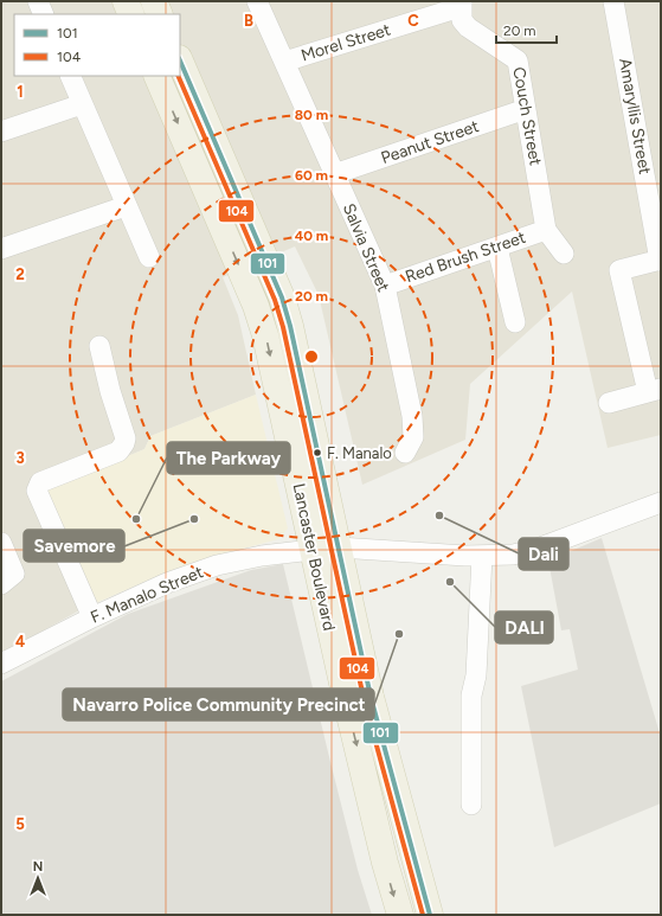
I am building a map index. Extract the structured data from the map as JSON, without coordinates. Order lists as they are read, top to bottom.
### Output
{
  "streets": {
    "main road": ["Lancaster Boulevard"],
    "street": [
      "Morel Street",
      "Couch Street",
      "Amaryllis Street",
      "Peanut Street",
      "Salvia Street",
      "Red Brush Street",
      "F. Manalo Street"
    ]
  },
  "crossings": [
    ["Morel Street", "Couch Street"],
    ["Morel Street", "Salvia Street"],
    ["Couch Street", "Peanut Street"],
    ["Couch Street", "Red Brush Street"],
    ["Peanut Street", "Salvia Street"],
    ["Salvia Street", "Red Brush Street"],
    ["Lancaster Boulevard", "F. Manalo Street"]
  ],
  "places": [
    "F. Manalo",
    "Dali",
    "The Parkway",
    "Savemore",
    "DALI",
    "Navarro Police Community Precinct"
  ],
  "lines": ["transit line 101", "transit line 104"],
  "legend": ["101", "104"],
  "scale_bar": "20 m",
  "north": "top",
  "grid": {
    "columns": ["B", "C"],
    "rows": [
      "1",
      "2",
      "3",
      "4",
      "5"
    ]
  },
  "rings": [
    "80 m",
    "60 m",
    "40 m",
    "20 m"
  ]
}
